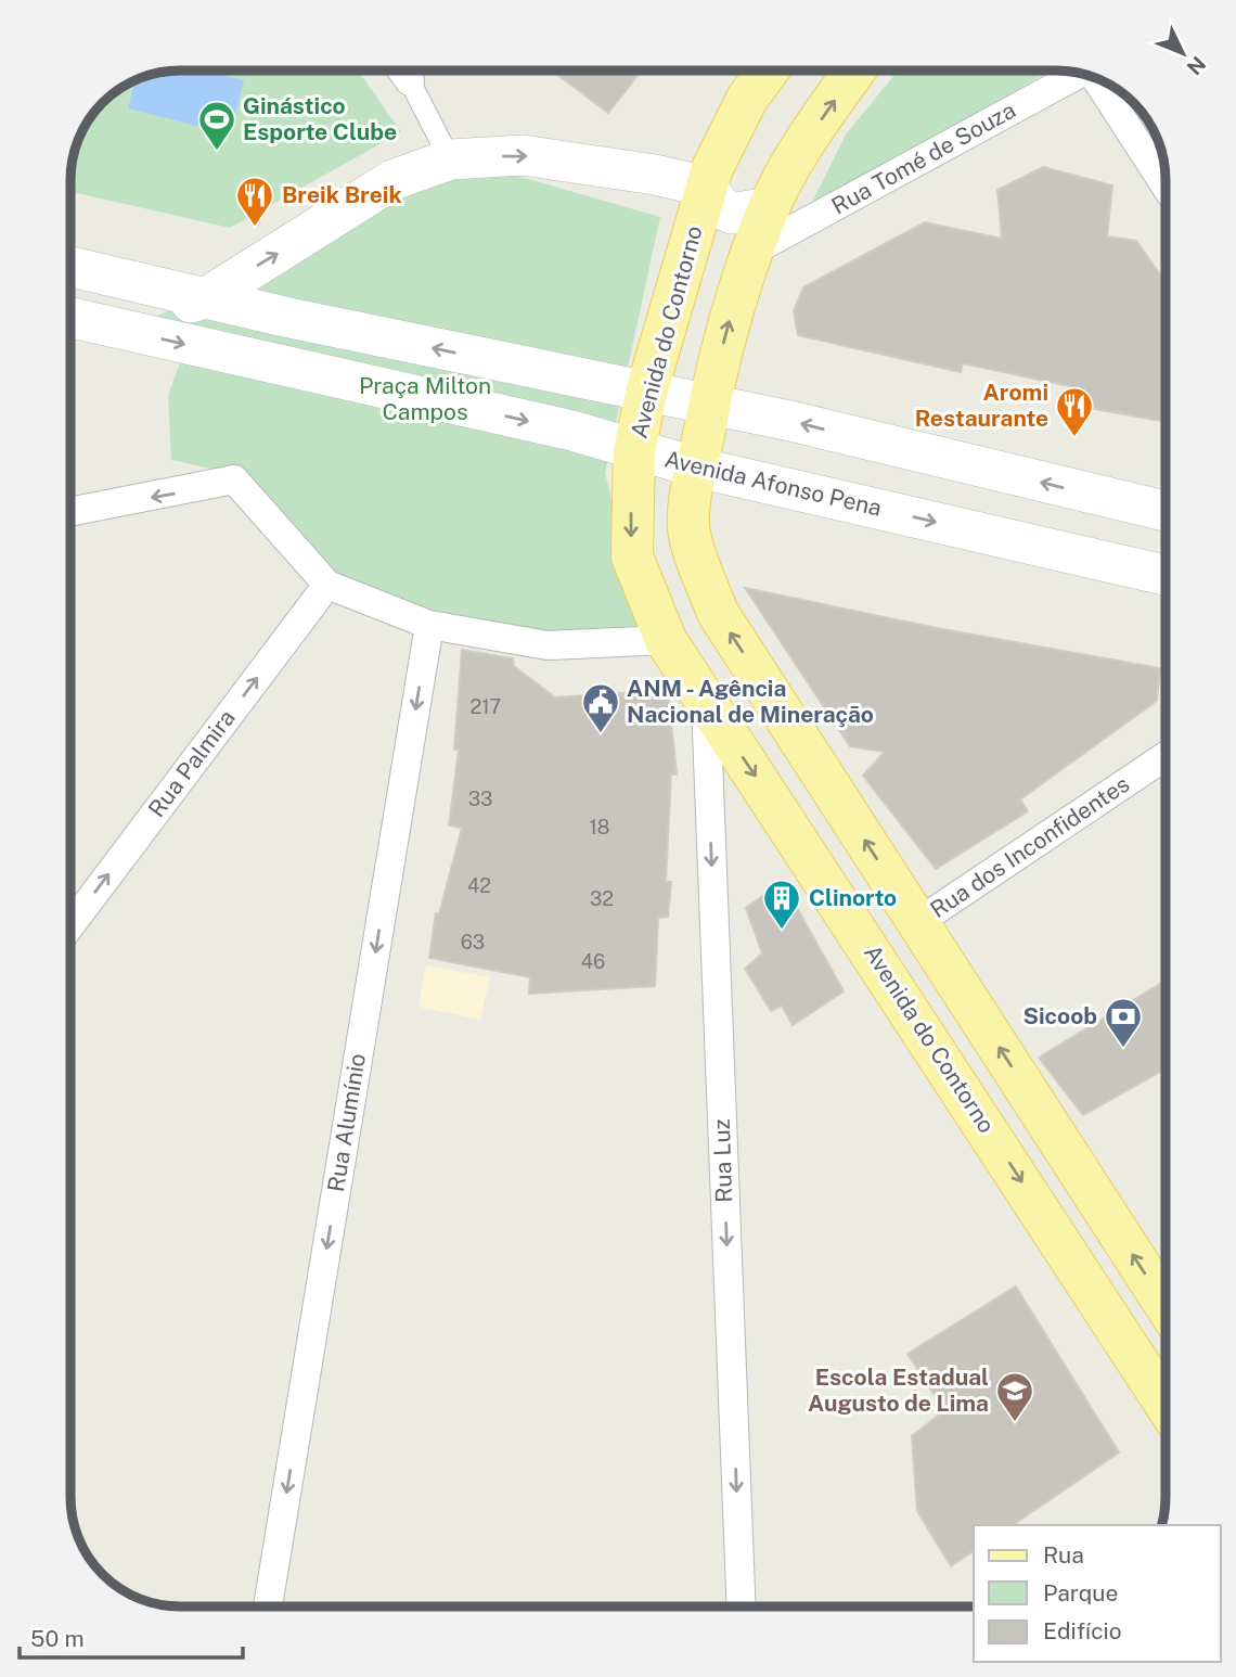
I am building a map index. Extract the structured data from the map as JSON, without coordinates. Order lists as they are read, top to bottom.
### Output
{
  "streets": {
    "main road": ["Avenida do Contorno", "Avenida Afonso Pena"],
    "street": [
      "Rua Tomé de Souza",
      "Rua Palmira",
      "Rua dos Inconfidentes",
      "Rua Alumínio",
      "Rua Luz"
    ]
  },
  "crossings": [
    ["Avenida do Contorno", "Avenida Afonso Pena"],
    ["Avenida do Contorno", "Rua Luz"]
  ],
  "one_way": ["Rua Palmira", "Rua Alumínio", "Rua Luz"],
  "parks": ["Praça Milton Campos"],
  "places": {
    "sports": ["Ginástico Esporte Clube"],
    "restaurant": ["Breik Breik", "Aromi Restaurante"],
    "public building": ["ANM - Agência Nacional de Mineração"],
    "building": ["Clinorto"],
    "bank": ["Sicoob"],
    "school or university": ["Escola Estadual Augusto de Lima"]
  },
  "house_numbers": [
    "217",
    "33",
    "18",
    "42",
    "32",
    "63",
    "46"
  ],
  "legend": ["Rua", "Parque", "Edifício"],
  "scale_bar": "50 m",
  "north": "bottom right"
}
